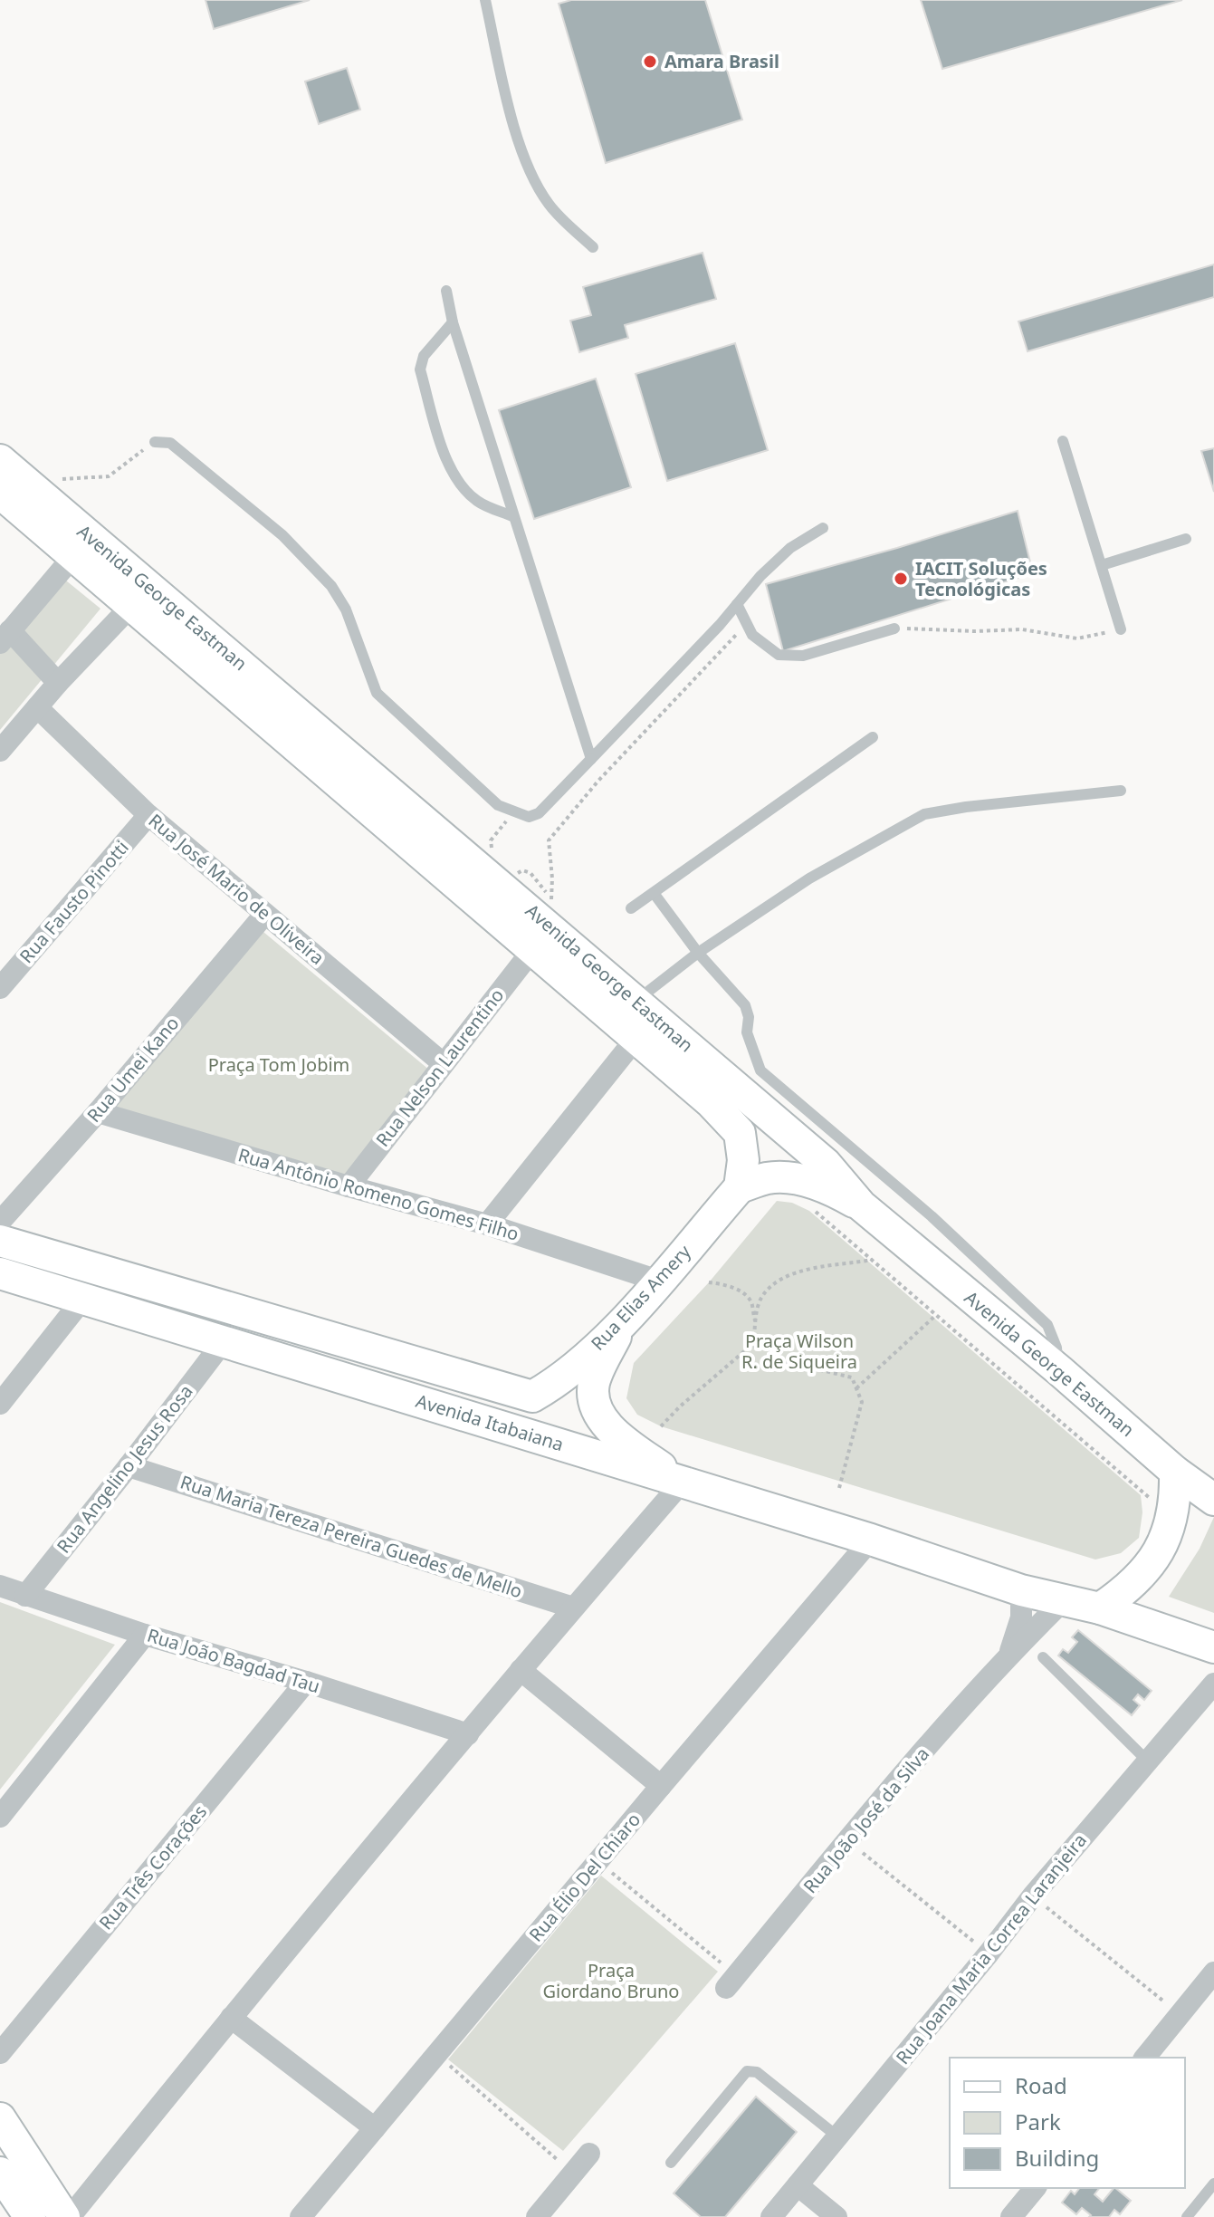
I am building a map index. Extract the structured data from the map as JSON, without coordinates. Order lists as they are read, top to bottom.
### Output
{
  "streets": {
    "main road": ["Avenida George Eastman", "Rua Elias Amery", "Avenida Itabaiana"],
    "street": [
      "Rua José Mario de Oliveira",
      "Rua Fausto Pinotti",
      "Rua Nelson Laurentino",
      "Rua Umei Kano",
      "Rua Antônio Romeno Gomes Filho",
      "Rua Angelino Jesus Rosa",
      "Rua Maria Tereza Pereira Guedes de Mello",
      "Rua João Bagdad Tau",
      "Rua João José da Silva",
      "Rua Três Corações",
      "Rua Élio Del Chiaro",
      "Rua Joana Maria Correa Laranjeira"
    ]
  },
  "crossings": [
    ["Avenida George Eastman", "Rua Nelson Laurentino"],
    ["Avenida George Eastman", "Rua Elias Amery"],
    ["Rua José Mario de Oliveira", "Rua Fausto Pinotti"],
    ["Rua José Mario de Oliveira", "Rua Nelson Laurentino"],
    ["Rua José Mario de Oliveira", "Rua Umei Kano"],
    ["Rua Nelson Laurentino", "Rua Antônio Romeno Gomes Filho"],
    ["Rua Umei Kano", "Rua Antônio Romeno Gomes Filho"],
    ["Rua Antônio Romeno Gomes Filho", "Rua Elias Amery"],
    ["Rua Elias Amery", "Avenida Itabaiana"],
    ["Avenida Itabaiana", "Rua Angelino Jesus Rosa"],
    ["Avenida Itabaiana", "Rua João José da Silva"],
    ["Avenida Itabaiana", "Rua Élio Del Chiaro"],
    ["Rua Angelino Jesus Rosa", "Rua Maria Tereza Pereira Guedes de Mello"],
    ["Rua Angelino Jesus Rosa", "Rua João Bagdad Tau"],
    ["Rua João Bagdad Tau", "Rua Três Corações"]
  ],
  "parks": ["Praça Tom Jobim", "Praça Wilson R. de Siqueira", "Praça Giordano Bruno"],
  "places": ["Amara Brasil", "IACIT Soluções Tecnológicas"],
  "legend": ["Road", "Park", "Building"]
}
